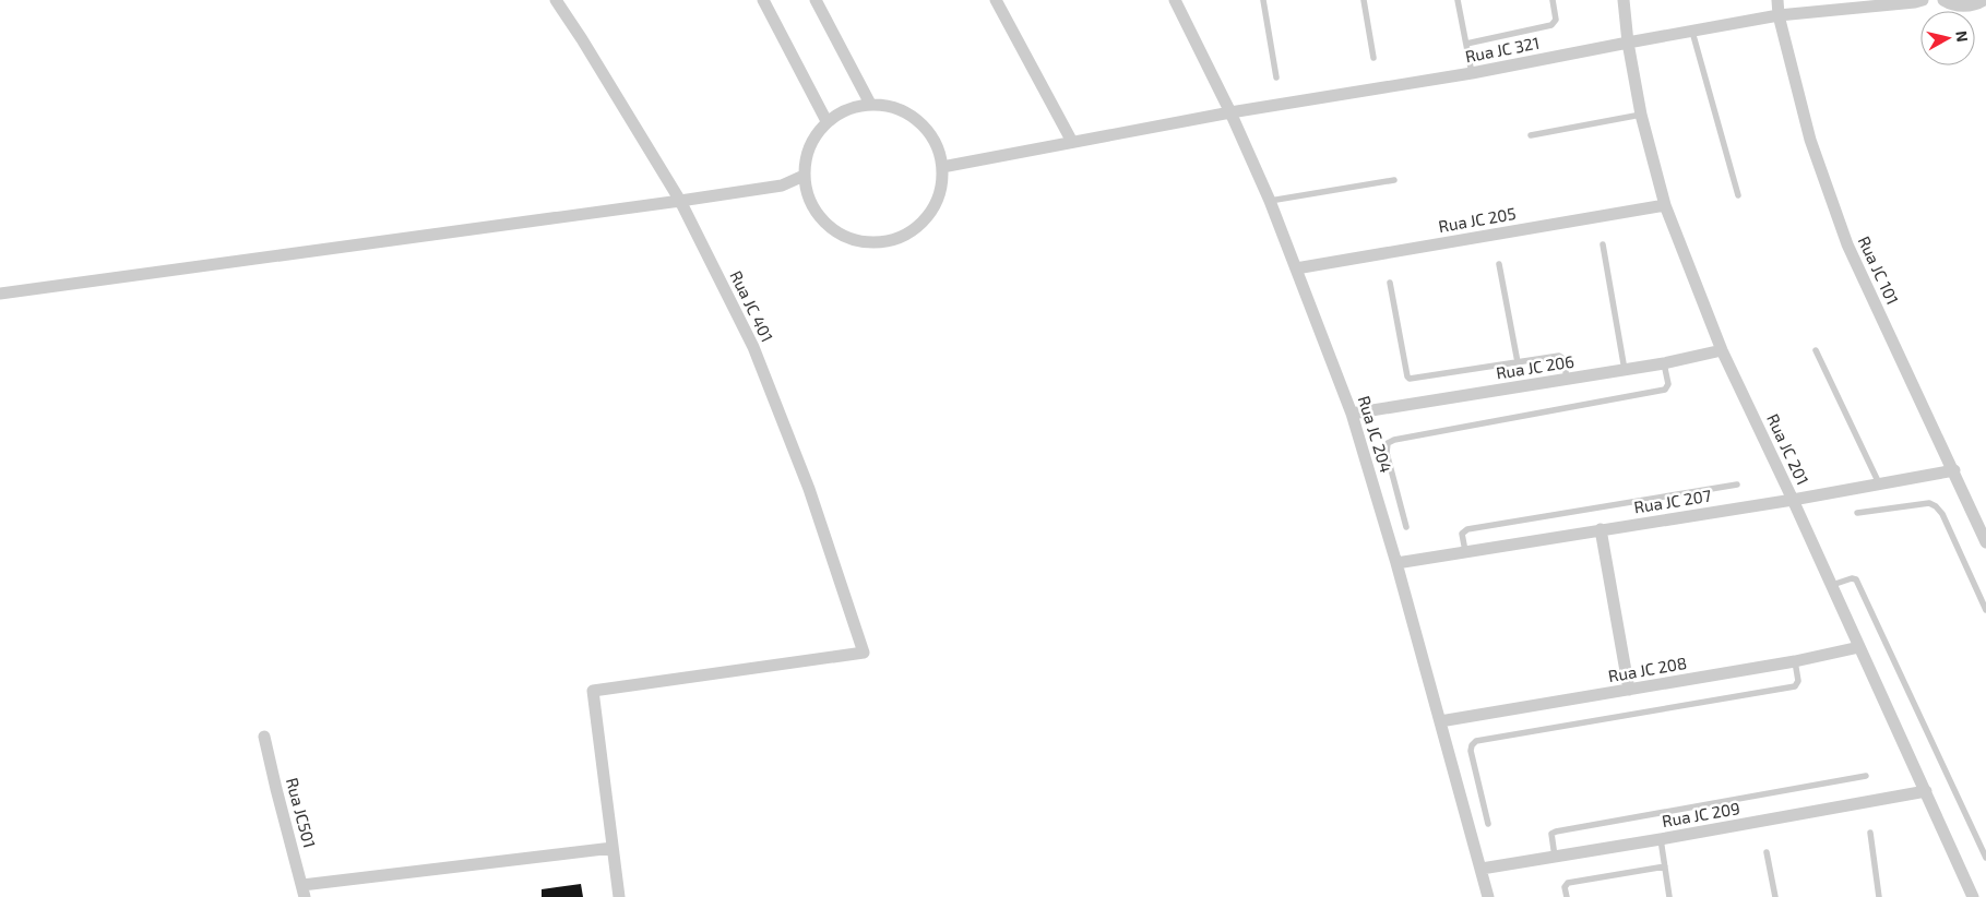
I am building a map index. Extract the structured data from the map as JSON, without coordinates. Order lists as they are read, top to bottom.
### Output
{
  "streets": {
    "street": [
      "Rua JC 321",
      "Rua JC 205",
      "Rua JC 101",
      "Rua JC 401",
      "Rua JC 206",
      "Rua JC 204",
      "Rua JC 201",
      "Rua JC 207",
      "Rua JC 208",
      "Rua JC501",
      "Rua JC 209"
    ]
  },
  "crossings": [
    ["Rua JC 321", "Rua JC 101"],
    ["Rua JC 321", "Rua JC 204"],
    ["Rua JC 321", "Rua JC 201"],
    ["Rua JC 205", "Rua JC 204"],
    ["Rua JC 205", "Rua JC 201"],
    ["Rua JC 101", "Rua JC 207"],
    ["Rua JC 206", "Rua JC 204"],
    ["Rua JC 206", "Rua JC 201"],
    ["Rua JC 204", "Rua JC 207"],
    ["Rua JC 204", "Rua JC 208"],
    ["Rua JC 204", "Rua JC 209"],
    ["Rua JC 201", "Rua JC 207"],
    ["Rua JC 201", "Rua JC 208"],
    ["Rua JC 201", "Rua JC 209"]
  ],
  "north": "right"
}
